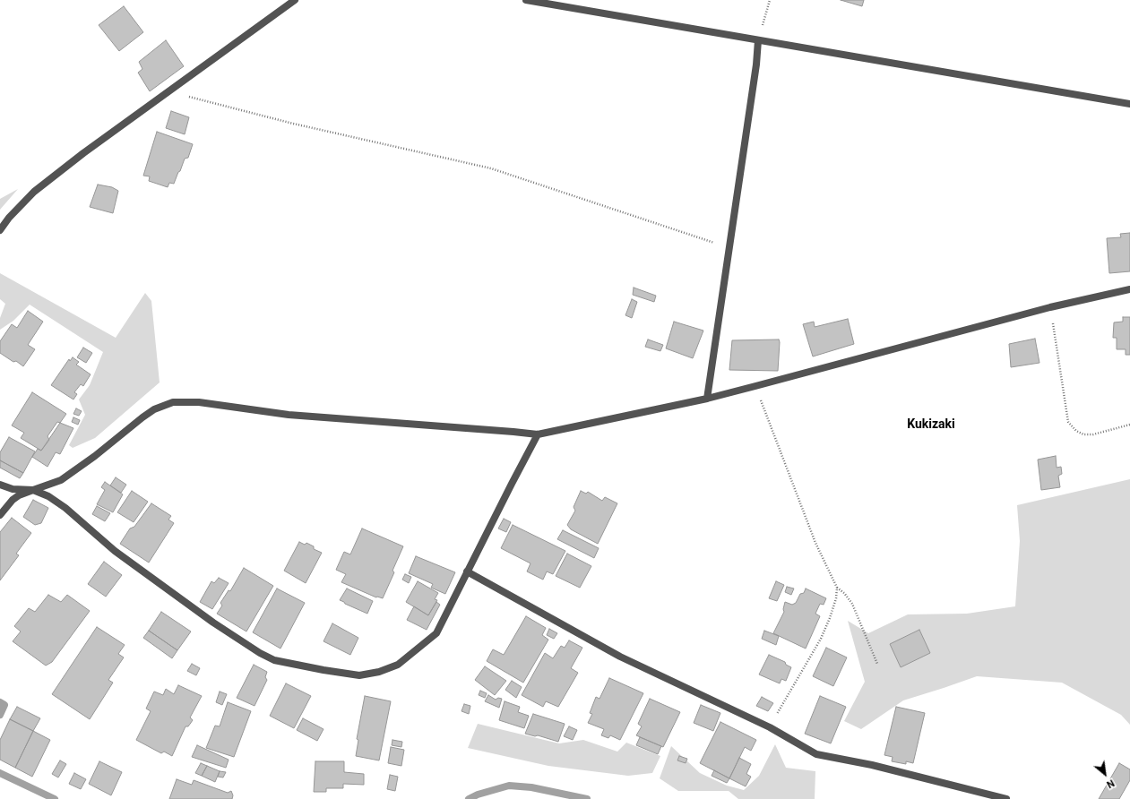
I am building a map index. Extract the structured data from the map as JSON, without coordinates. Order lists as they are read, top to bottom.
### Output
{
  "districts": ["Kukizaki"],
  "north": "bottom right"
}
